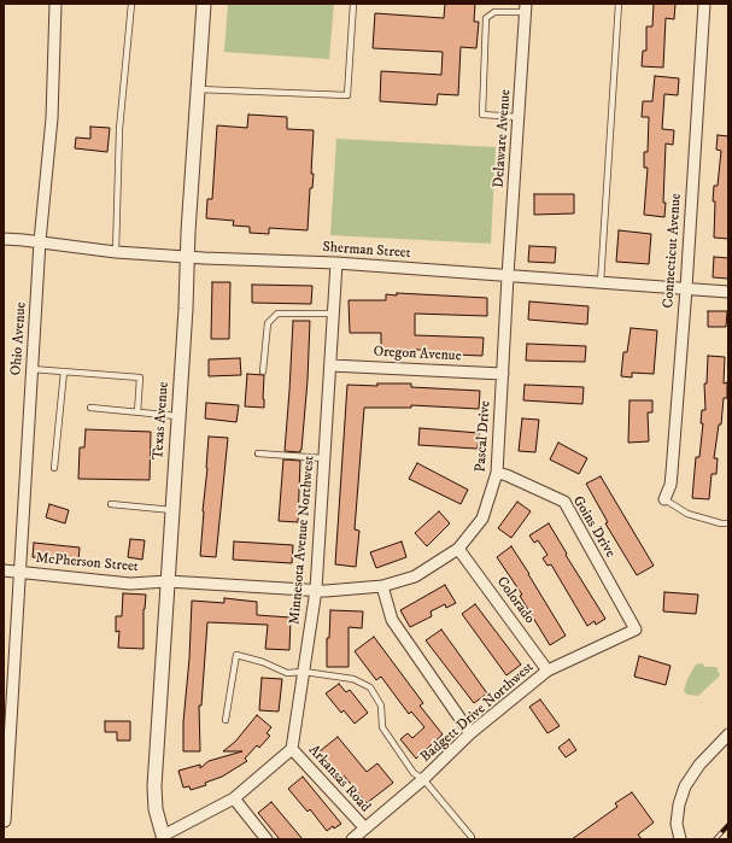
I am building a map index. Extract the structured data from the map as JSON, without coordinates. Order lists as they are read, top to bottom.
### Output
{
  "streets": {
    "street": [
      "Delaware Avenue",
      "Sherman Street",
      "Connecticut Avenue",
      "Ohio Avenue",
      "Oregon Avenue",
      "Texas Avenue",
      "Pascal Drive",
      "Goins Drive",
      "Minnesota Avenue Northwest",
      "McPherson Street",
      "Colorado",
      "Badgett Drive Northwest",
      "Arkansas Road"
    ]
  },
  "crossings": [
    ["Delaware Avenue", "Sherman Street"],
    ["Delaware Avenue", "Pascal Drive"],
    ["Sherman Street", "Connecticut Avenue"],
    ["Sherman Street", "Ohio Avenue"],
    ["Sherman Street", "Texas Avenue"],
    ["Sherman Street", "Pascal Drive"],
    ["Sherman Street", "Minnesota Avenue Northwest"],
    ["Ohio Avenue", "McPherson Street"],
    ["Oregon Avenue", "Pascal Drive"],
    ["Oregon Avenue", "Minnesota Avenue Northwest"],
    ["Texas Avenue", "Pascal Drive"],
    ["Texas Avenue", "McPherson Street"],
    ["Pascal Drive", "Goins Drive"],
    ["Pascal Drive", "Minnesota Avenue Northwest"],
    ["Pascal Drive", "McPherson Street"],
    ["Pascal Drive", "Colorado"],
    ["Goins Drive", "Badgett Drive Northwest"],
    ["Minnesota Avenue Northwest", "Arkansas Road"],
    ["Colorado", "Badgett Drive Northwest"],
    ["Badgett Drive Northwest", "Arkansas Road"]
  ]
}
